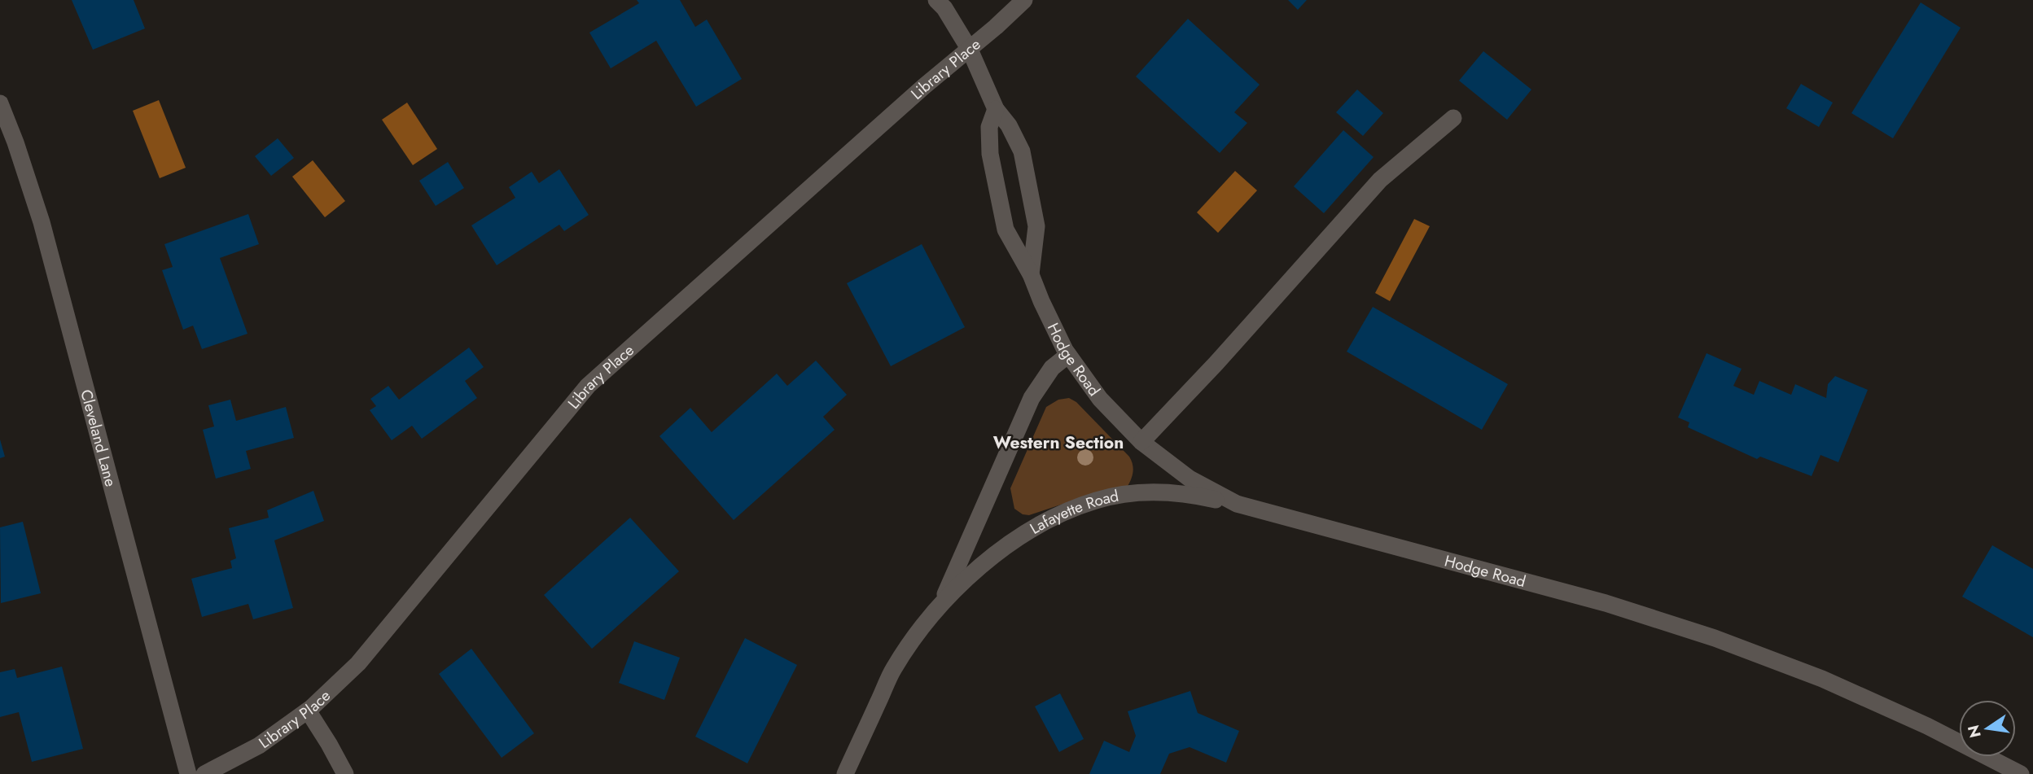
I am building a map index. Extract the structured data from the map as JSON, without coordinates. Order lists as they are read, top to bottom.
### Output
{
  "streets": {
    "street": [
      "Library Place",
      "Hodge Road",
      "Cleveland Lane",
      "Lafayette Road"
    ]
  },
  "crossings": [
    ["Library Place", "Hodge Road"],
    ["Hodge Road", "Lafayette Road"]
  ],
  "districts": ["Western Section"],
  "north": "left"
}
